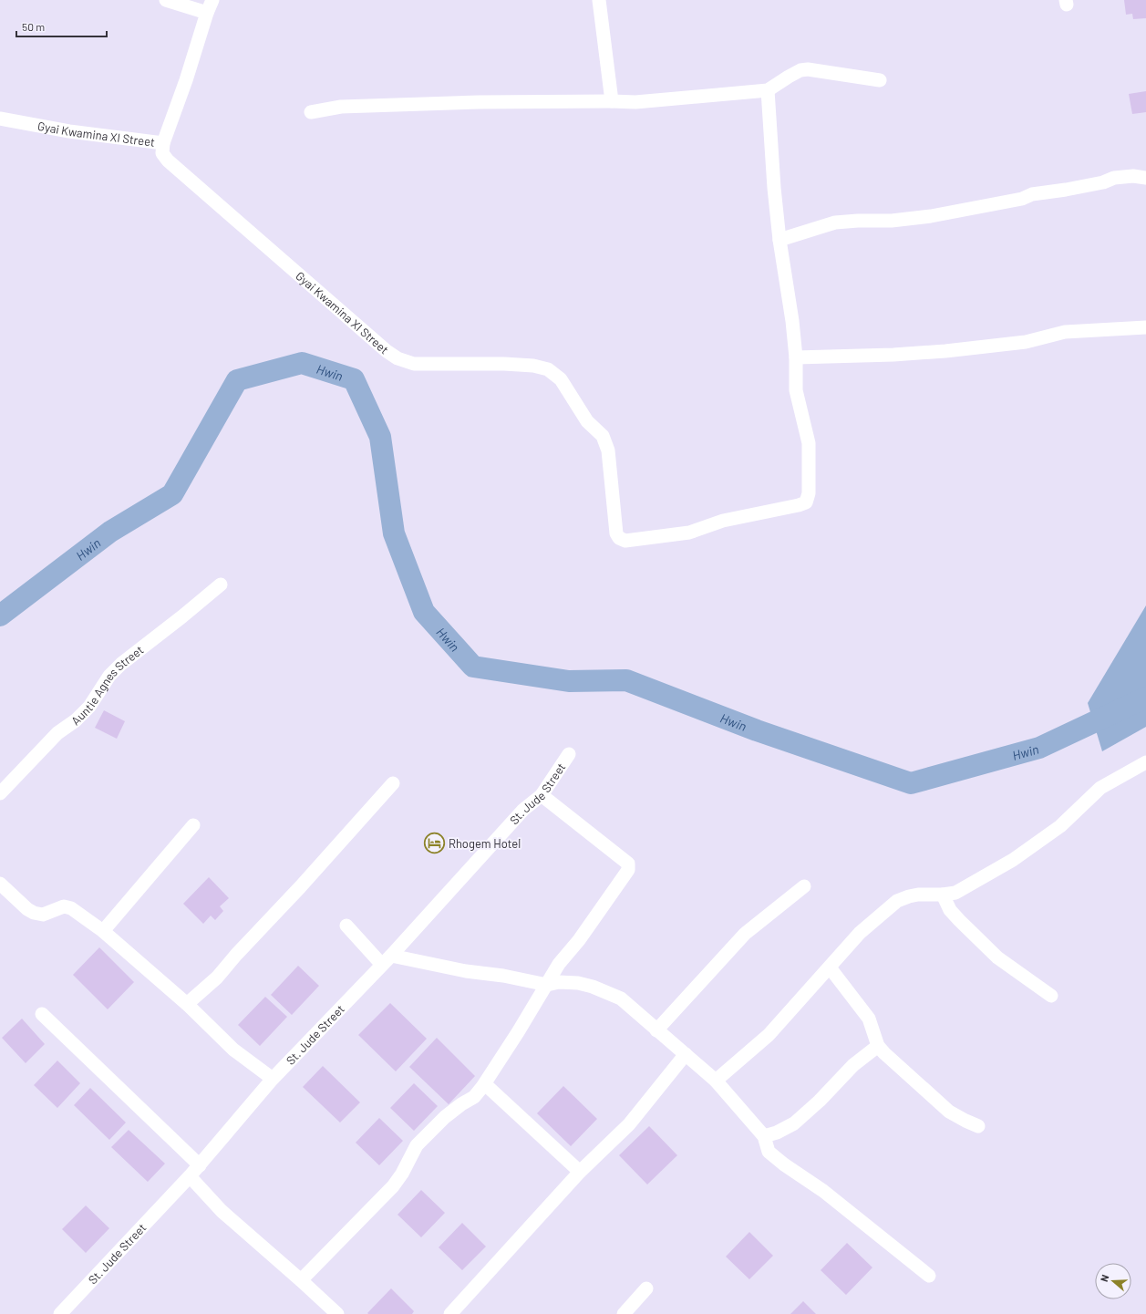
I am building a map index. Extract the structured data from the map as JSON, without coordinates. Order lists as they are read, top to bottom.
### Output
{
  "streets": {
    "street": ["Gyai Kwamina XI Street", "Auntie Agnes Street", "St. Jude Street"]
  },
  "water": ["Hwin"],
  "places": {
    "hotel": ["Rhogem Hotel"]
  },
  "scale_bar": "50 m",
  "north": "left"
}
